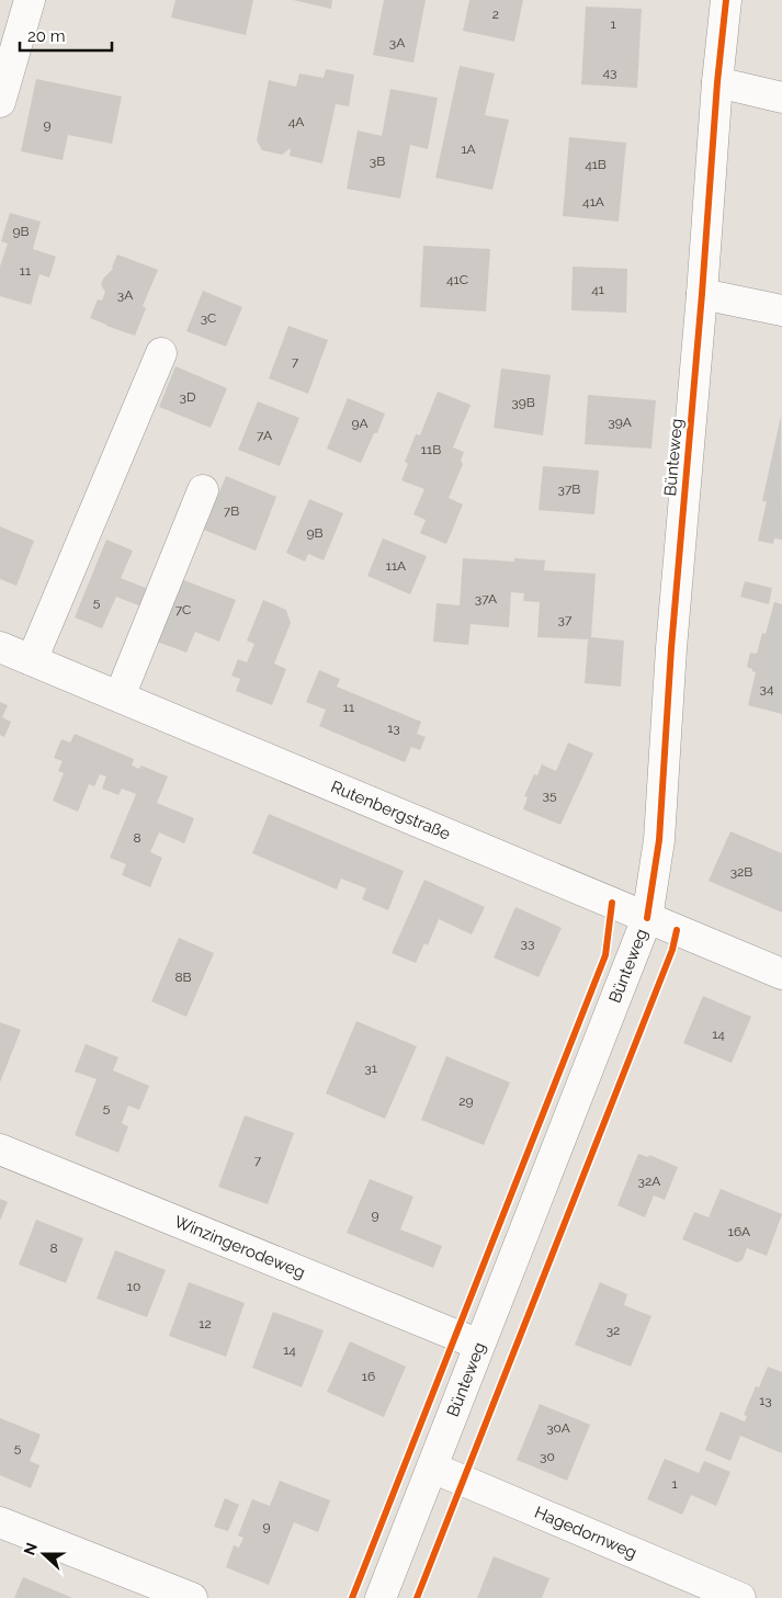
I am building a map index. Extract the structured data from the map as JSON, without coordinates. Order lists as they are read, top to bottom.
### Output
{
  "streets": {
    "street": [
      "Bünteweg",
      "Rutenbergstraße",
      "Winzingerodeweg",
      "Hagedornweg"
    ]
  },
  "crossings": [
    ["Bünteweg", "Rutenbergstraße"],
    ["Bünteweg", "Winzingerodeweg"],
    ["Bünteweg", "Hagedornweg"]
  ],
  "house_numbers": [
    "2",
    "1",
    "3A",
    "43",
    "4A",
    "9",
    "1A",
    "3B",
    "41B",
    "41A",
    "9B",
    "11",
    "41C",
    "41",
    "3A",
    "3C",
    "7",
    "3D",
    "39B",
    "39A",
    "9A",
    "7A",
    "11B",
    "37B",
    "7B",
    "9B",
    "11A",
    "37A",
    "5",
    "7C",
    "37",
    "34",
    "11",
    "13",
    "35",
    "8",
    "32B",
    "33",
    "8B",
    "14",
    "31",
    "29",
    "5",
    "7",
    "32A",
    "9",
    "16A",
    "8",
    "10",
    "12",
    "32",
    "14",
    "16",
    "13",
    "30A",
    "5",
    "30",
    "1",
    "9"
  ],
  "scale_bar": "20 m",
  "north": "left"
}
